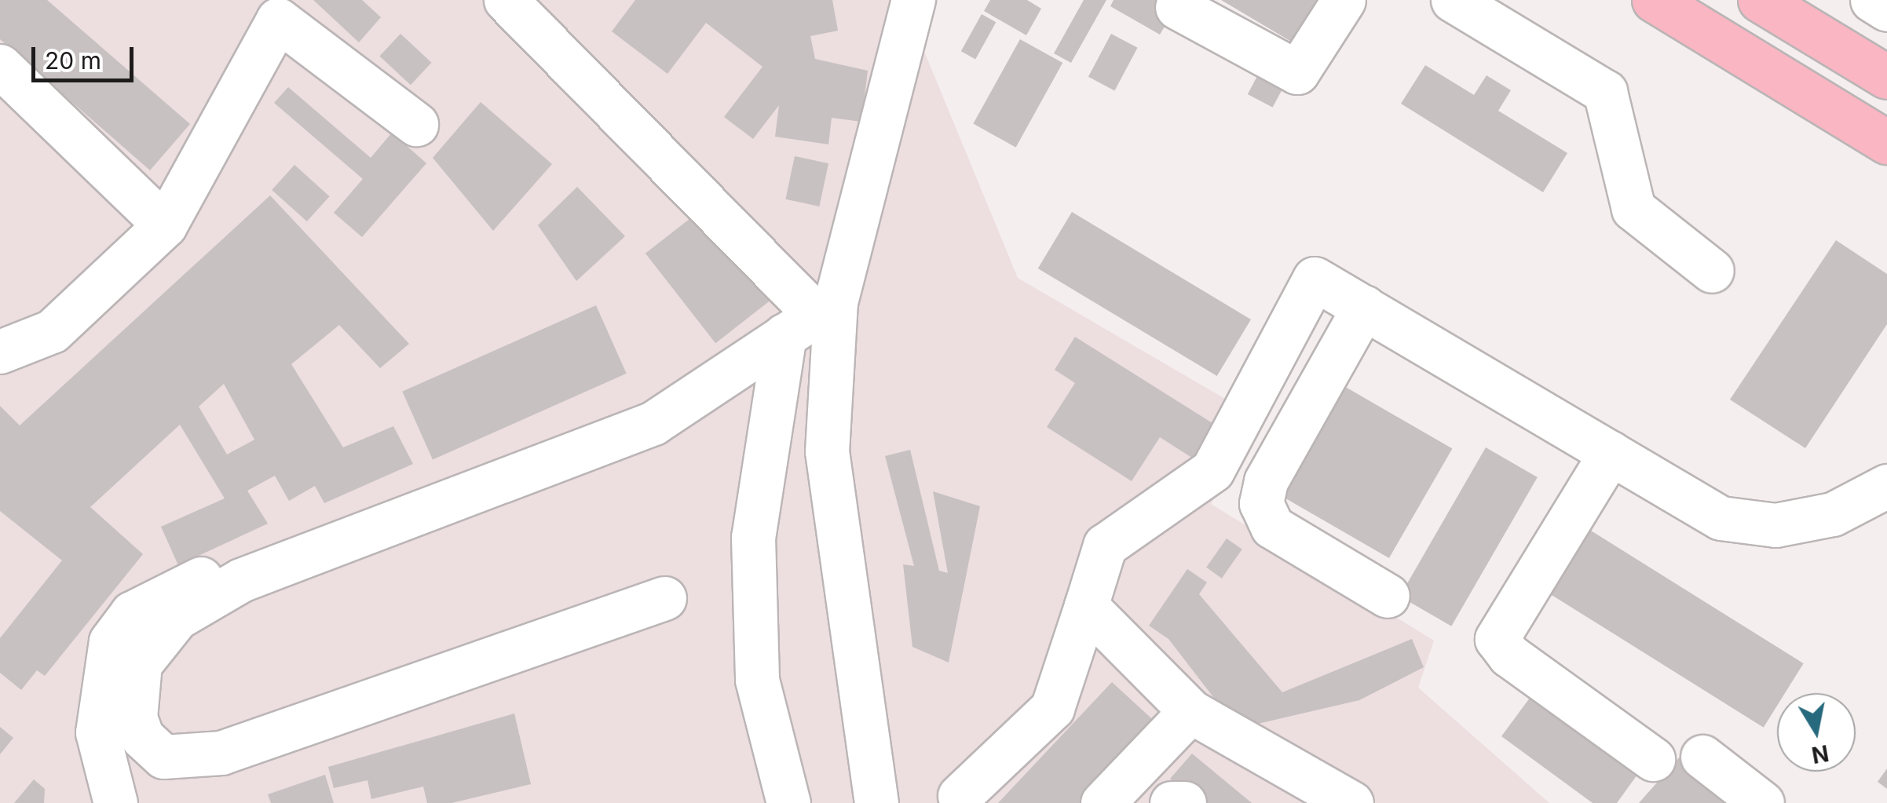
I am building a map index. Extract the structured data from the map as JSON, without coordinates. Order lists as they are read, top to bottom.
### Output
{
  "scale_bar": "20 m",
  "north": "bottom"
}
